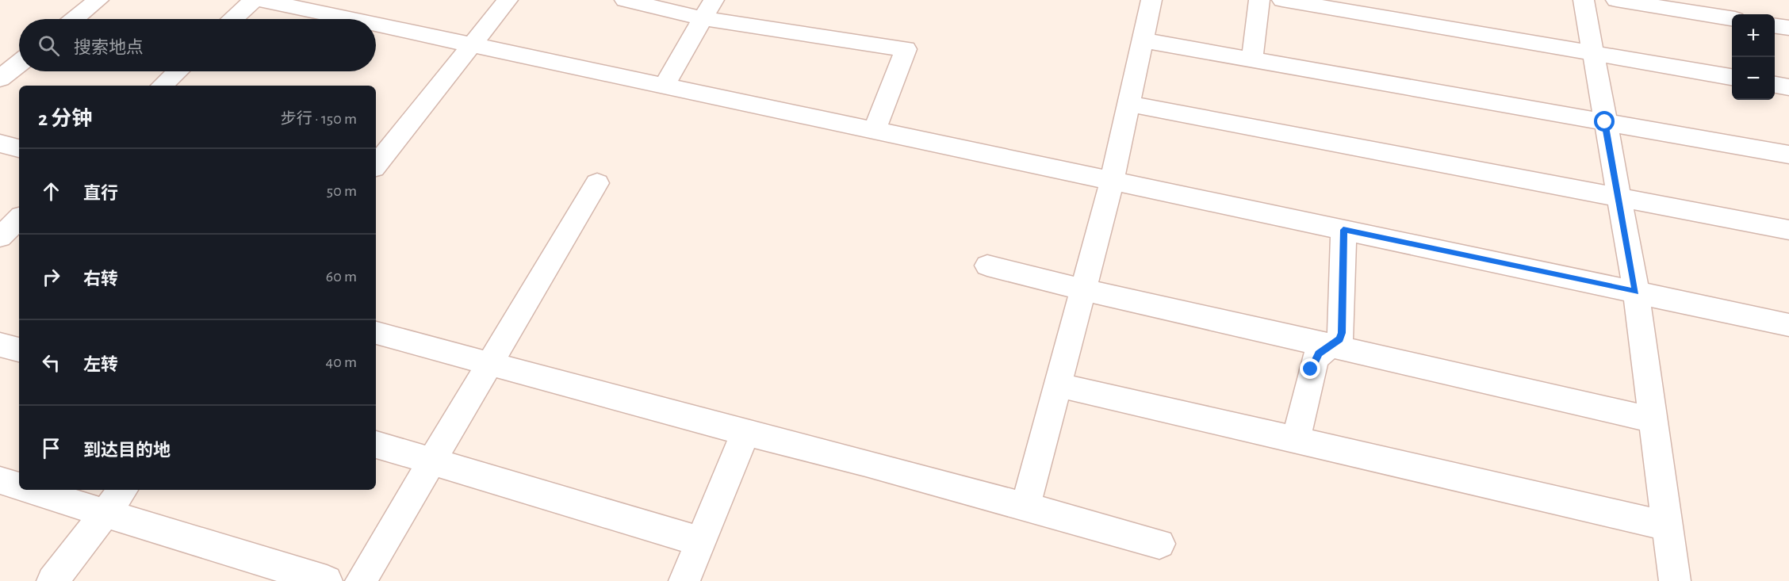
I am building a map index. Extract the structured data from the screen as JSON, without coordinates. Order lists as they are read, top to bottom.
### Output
{
  "page": {
    "map_buttons": ["+", "−"],
    "search": "搜索地点",
    "heading": ["2 分钟", "步行 · 150 m"],
    "list": [
      ["直行", "50 m"],
      ["右转", "60 m"],
      ["左转", "40 m"],
      "到达目的地"
    ]
  }
}
